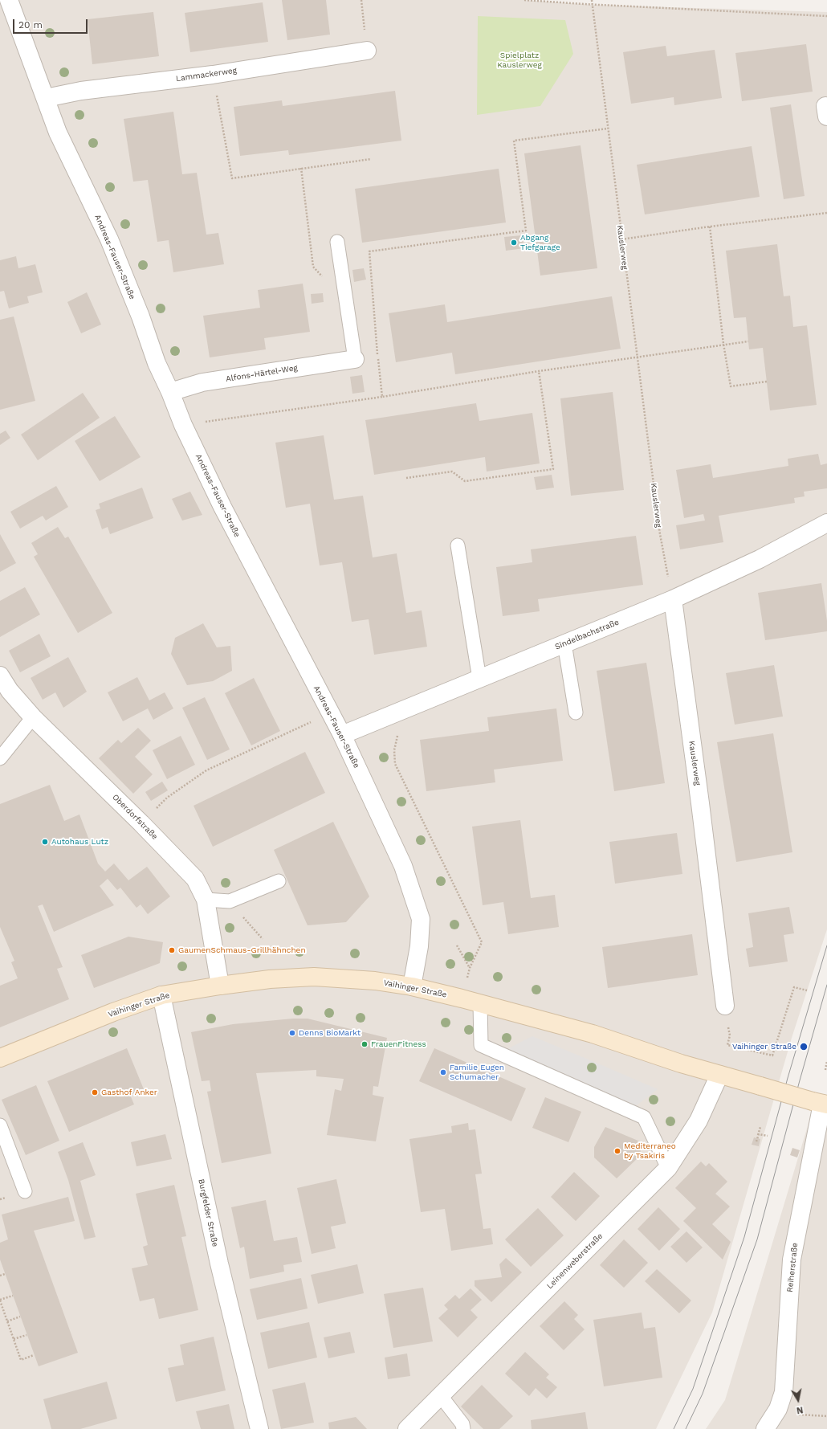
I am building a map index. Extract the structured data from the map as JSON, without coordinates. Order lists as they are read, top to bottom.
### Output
{
  "streets": {
    "main road": ["Vaihinger Straße"],
    "street": [
      "Lammackerweg",
      "Kauslerweg",
      "Andreas-Fauser-Straße",
      "Alfons-Härtel-Weg",
      "Sindelbachstraße",
      "Oberdorfstraße",
      "Burgfelder Straße",
      "Leinenweberstraße",
      "Reiherstraße"
    ]
  },
  "crossings": [
    ["Lammackerweg", "Andreas-Fauser-Straße"],
    ["Kauslerweg", "Sindelbachstraße"],
    ["Andreas-Fauser-Straße", "Alfons-Härtel-Weg"],
    ["Andreas-Fauser-Straße", "Sindelbachstraße"],
    ["Andreas-Fauser-Straße", "Vaihinger Straße"],
    ["Oberdorfstraße", "Vaihinger Straße"],
    ["Vaihinger Straße", "Burgfelder Straße"],
    ["Vaihinger Straße", "Leinenweberstraße"],
    ["Vaihinger Straße", "Reiherstraße"]
  ],
  "parks": ["Spielplatz Kauslerweg"],
  "places": [
    "Abgang Tiefgarage",
    "Autohaus Lutz",
    "GaumenSchmaus-Grillhähnchen",
    "Denns BioMarkt",
    "FrauenFitness",
    "Vaihinger Straße",
    "Familie Eugen Schumacher",
    "Gasthof Anker",
    "Mediterraneo by Tsakiris"
  ],
  "scale_bar": "20 m",
  "north": "bottom"
}
